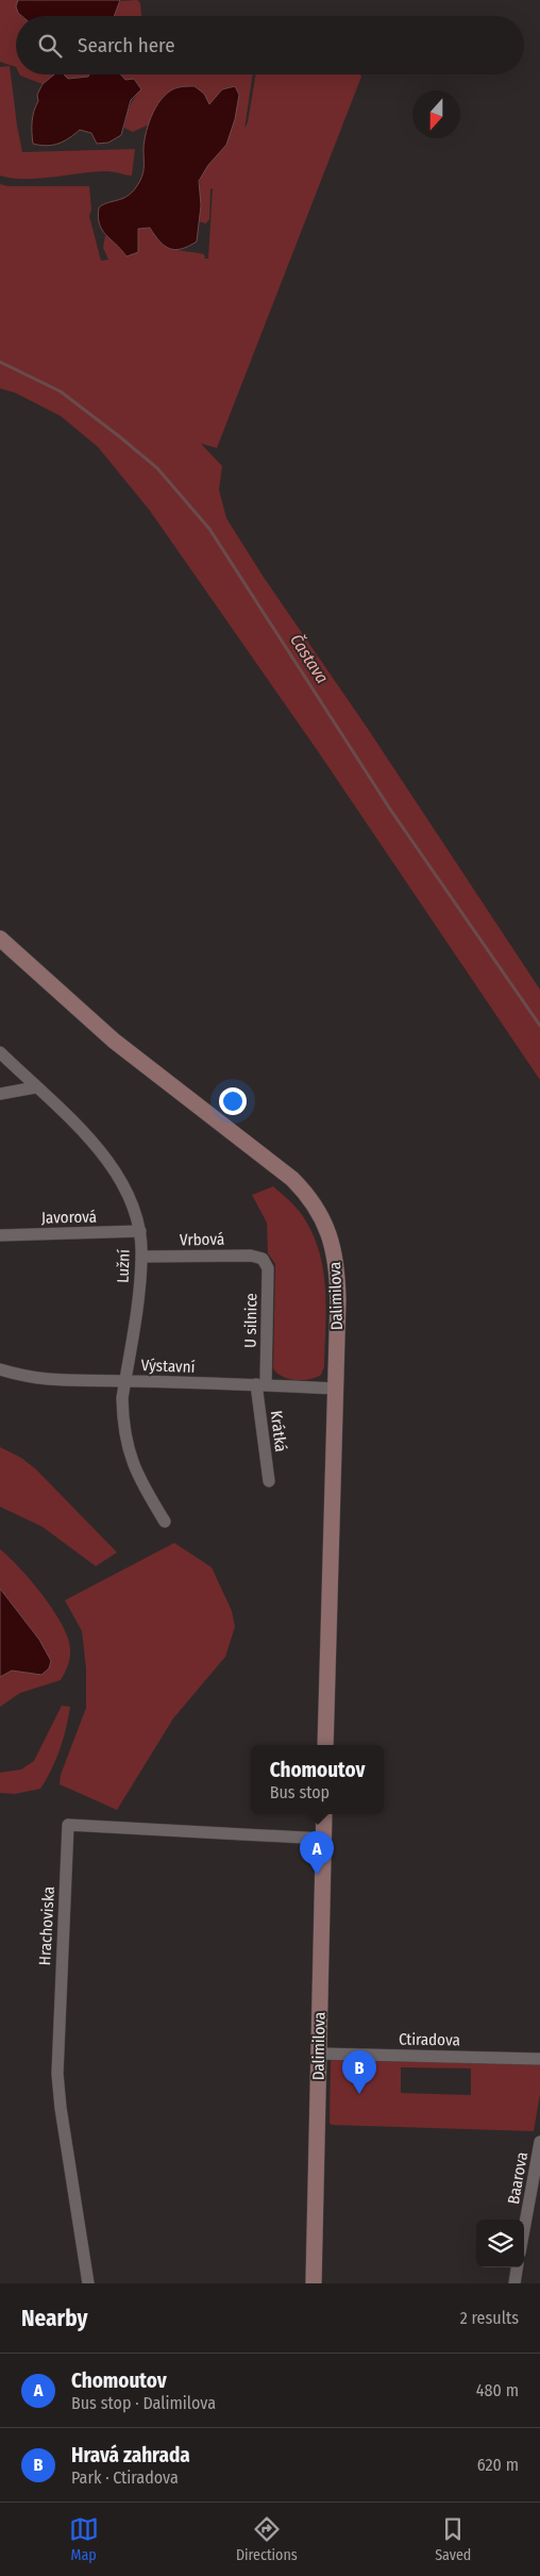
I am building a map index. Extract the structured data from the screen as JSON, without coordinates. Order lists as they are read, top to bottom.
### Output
{
  "streets": {
    "main road": ["Dalimilova"],
    "street": [
      "Javorová",
      "Vrbová",
      "Lužní",
      "U silnice",
      "Výstavní",
      "Krátká",
      "Hrachoviska",
      "Ctiradova",
      "Baarova"
    ]
  },
  "crossings": [
    ["Javorová", "Lužní"],
    ["Vrbová", "Lužní"],
    ["Vrbová", "U silnice"],
    ["Lužní", "Výstavní"],
    ["Dalimilova", "Výstavní"],
    ["Dalimilova", "Hrachoviska"],
    ["Dalimilova", "Ctiradova"],
    ["U silnice", "Výstavní"],
    ["U silnice", "Krátká"],
    ["Výstavní", "Krátká"]
  ],
  "water": ["Častava"],
  "north": "bottom",
  "page": {
    "search": "Search here",
    "popup": ["Chomoutov", "Bus stop"],
    "pins": ["A", "B"],
    "heading": ["Nearby", "2 results"],
    "list": [
      {
        "mark": "A",
        "name": "Chomoutov",
        "note": "Bus stop · Dalimilova",
        "value": "480 m"
      },
      {
        "mark": "B",
        "name": "Hravá zahrada",
        "note": "Park · Ctiradova",
        "value": "620 m"
      }
    ],
    "nav": ["Map", "Directions", "Saved"]
  }
}
